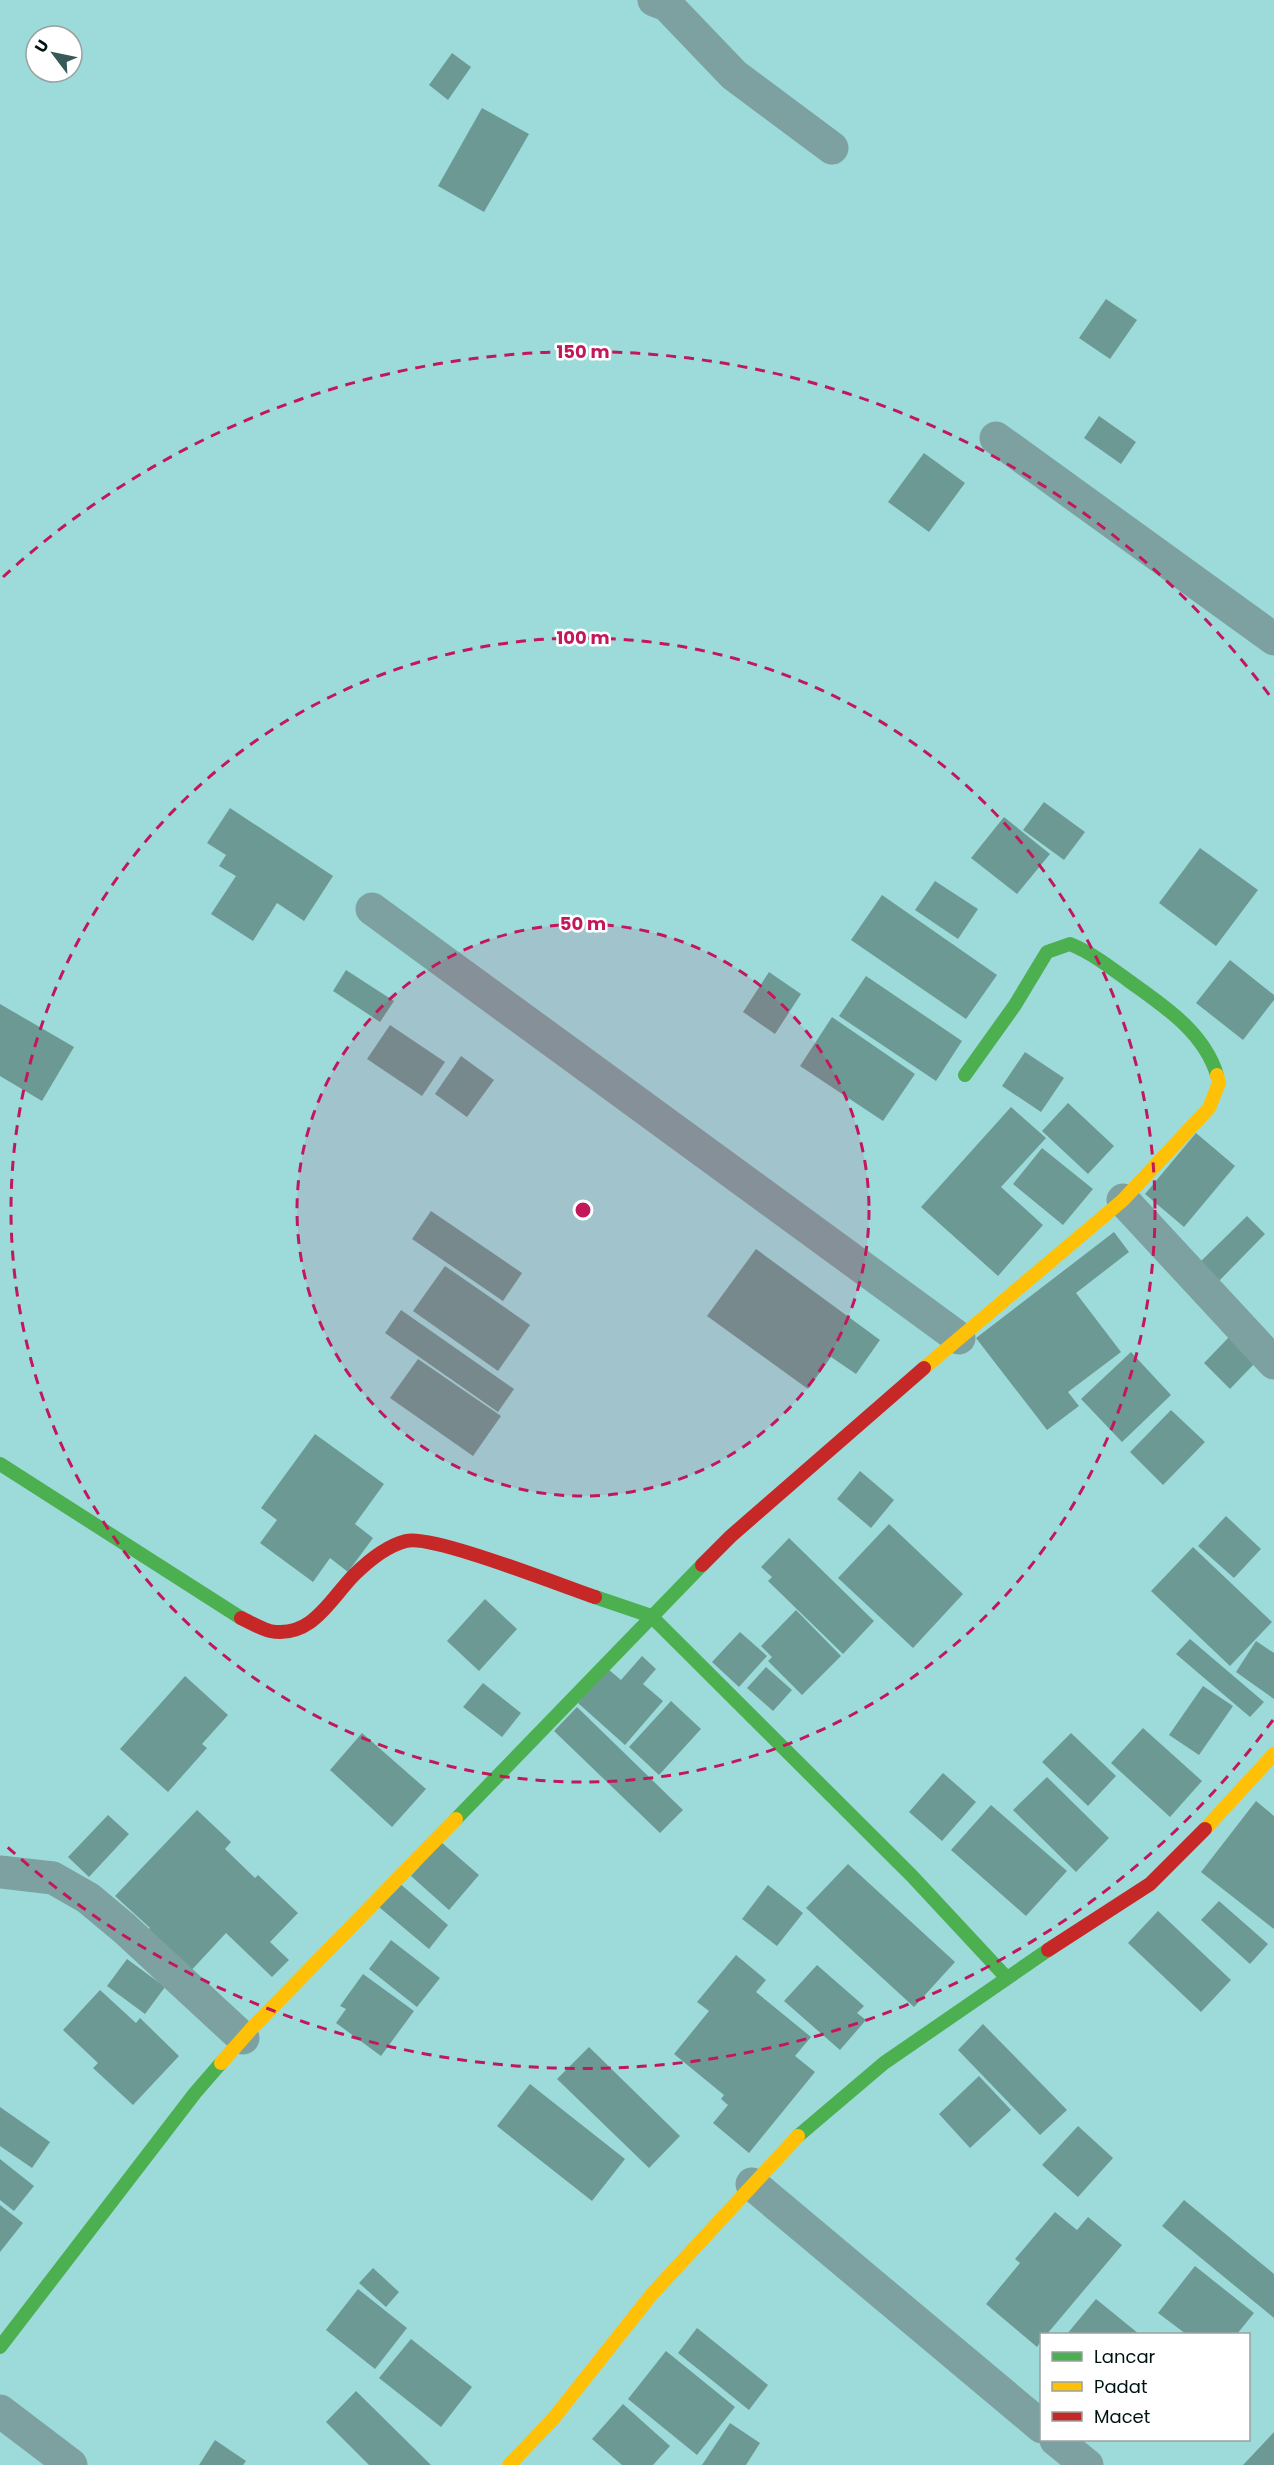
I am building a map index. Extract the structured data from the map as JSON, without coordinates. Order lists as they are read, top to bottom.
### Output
{
  "legend": ["Lancar", "Padat", "Macet"],
  "north": "top left",
  "rings": ["150 m", "100 m", "50 m"]
}
